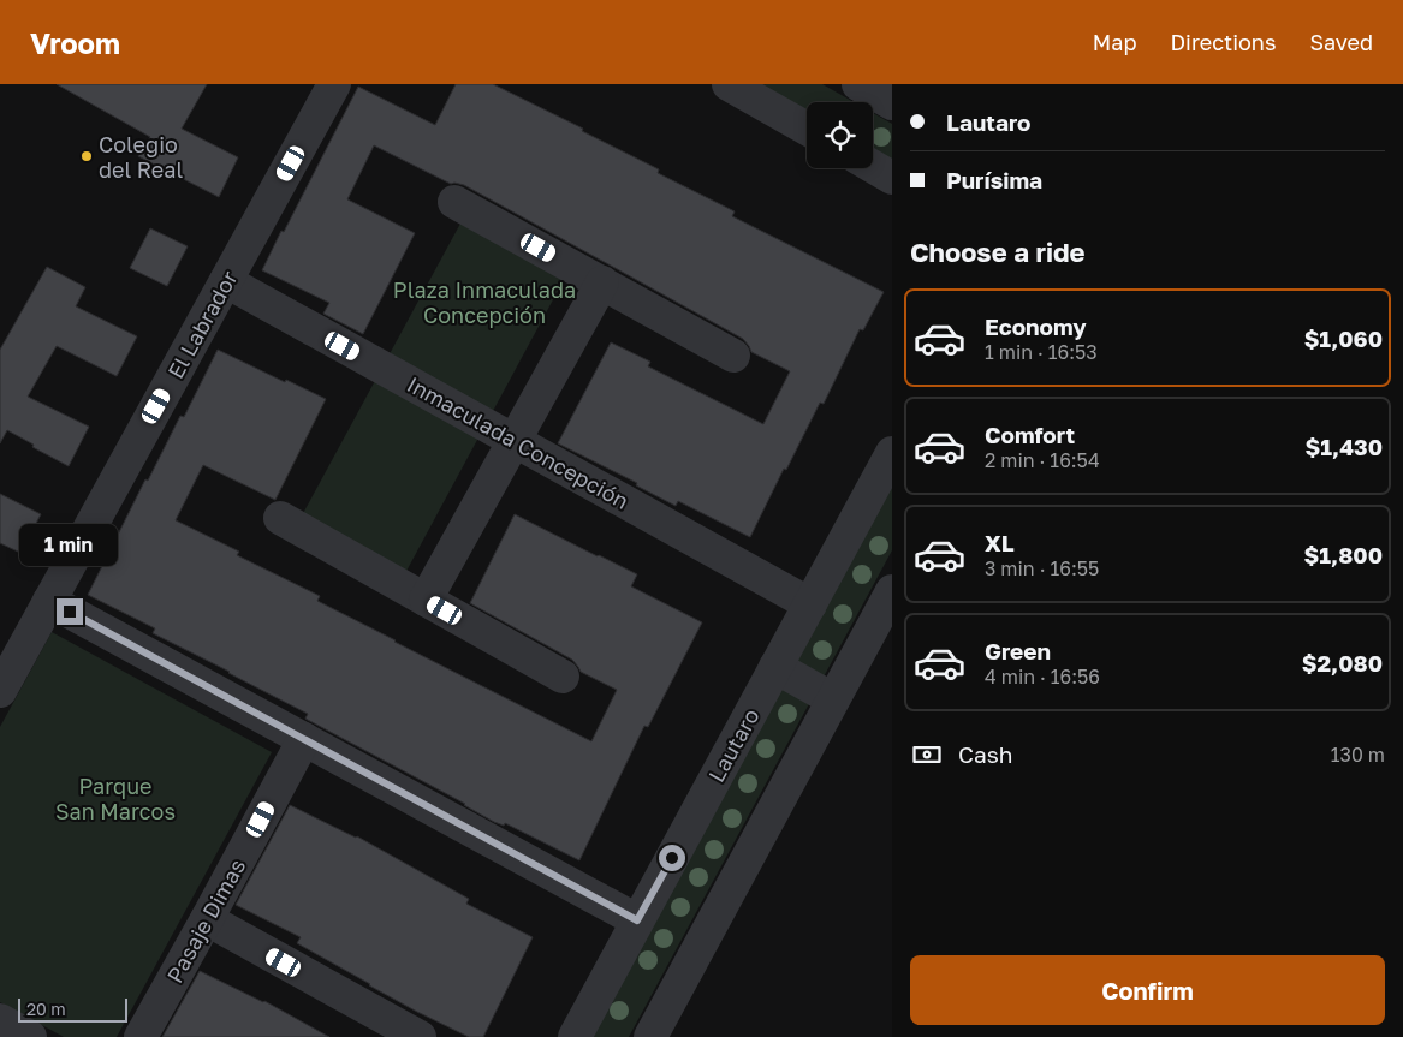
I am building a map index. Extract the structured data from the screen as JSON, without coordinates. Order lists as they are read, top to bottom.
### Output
{
  "streets": {
    "street": [
      "El Labrador",
      "Inmaculada Concepción",
      "Lautaro",
      "Pasaje Dimas"
    ]
  },
  "crossings": [
    ["El Labrador", "Inmaculada Concepción"],
    ["Inmaculada Concepción", "Lautaro"]
  ],
  "parks": ["Plaza Inmaculada Concepción", "Parque San Marcos"],
  "places": ["Colegio del Real"],
  "scale_bar": "20 m",
  "page": {
    "header": "Vroom",
    "nav": ["Map", "Directions", "Saved"],
    "banner": ["Lautaro", "Purísima"],
    "heading": "Choose a ride",
    "list": [
      {
        "name": "Economy",
        "note": "1 min · 16:53",
        "value": "$1,060"
      },
      {
        "name": "Comfort",
        "note": "2 min · 16:54",
        "value": "$1,430"
      },
      {
        "name": "XL",
        "note": "3 min · 16:55",
        "value": "$1,800"
      },
      {
        "name": "Green",
        "note": "4 min · 16:56",
        "value": "$2,080"
      }
    ],
    "bubble": "1 min",
    "pay": ["Cash", "130 m"],
    "buttons": "Confirm",
    "scale": "20 m"
  }
}
